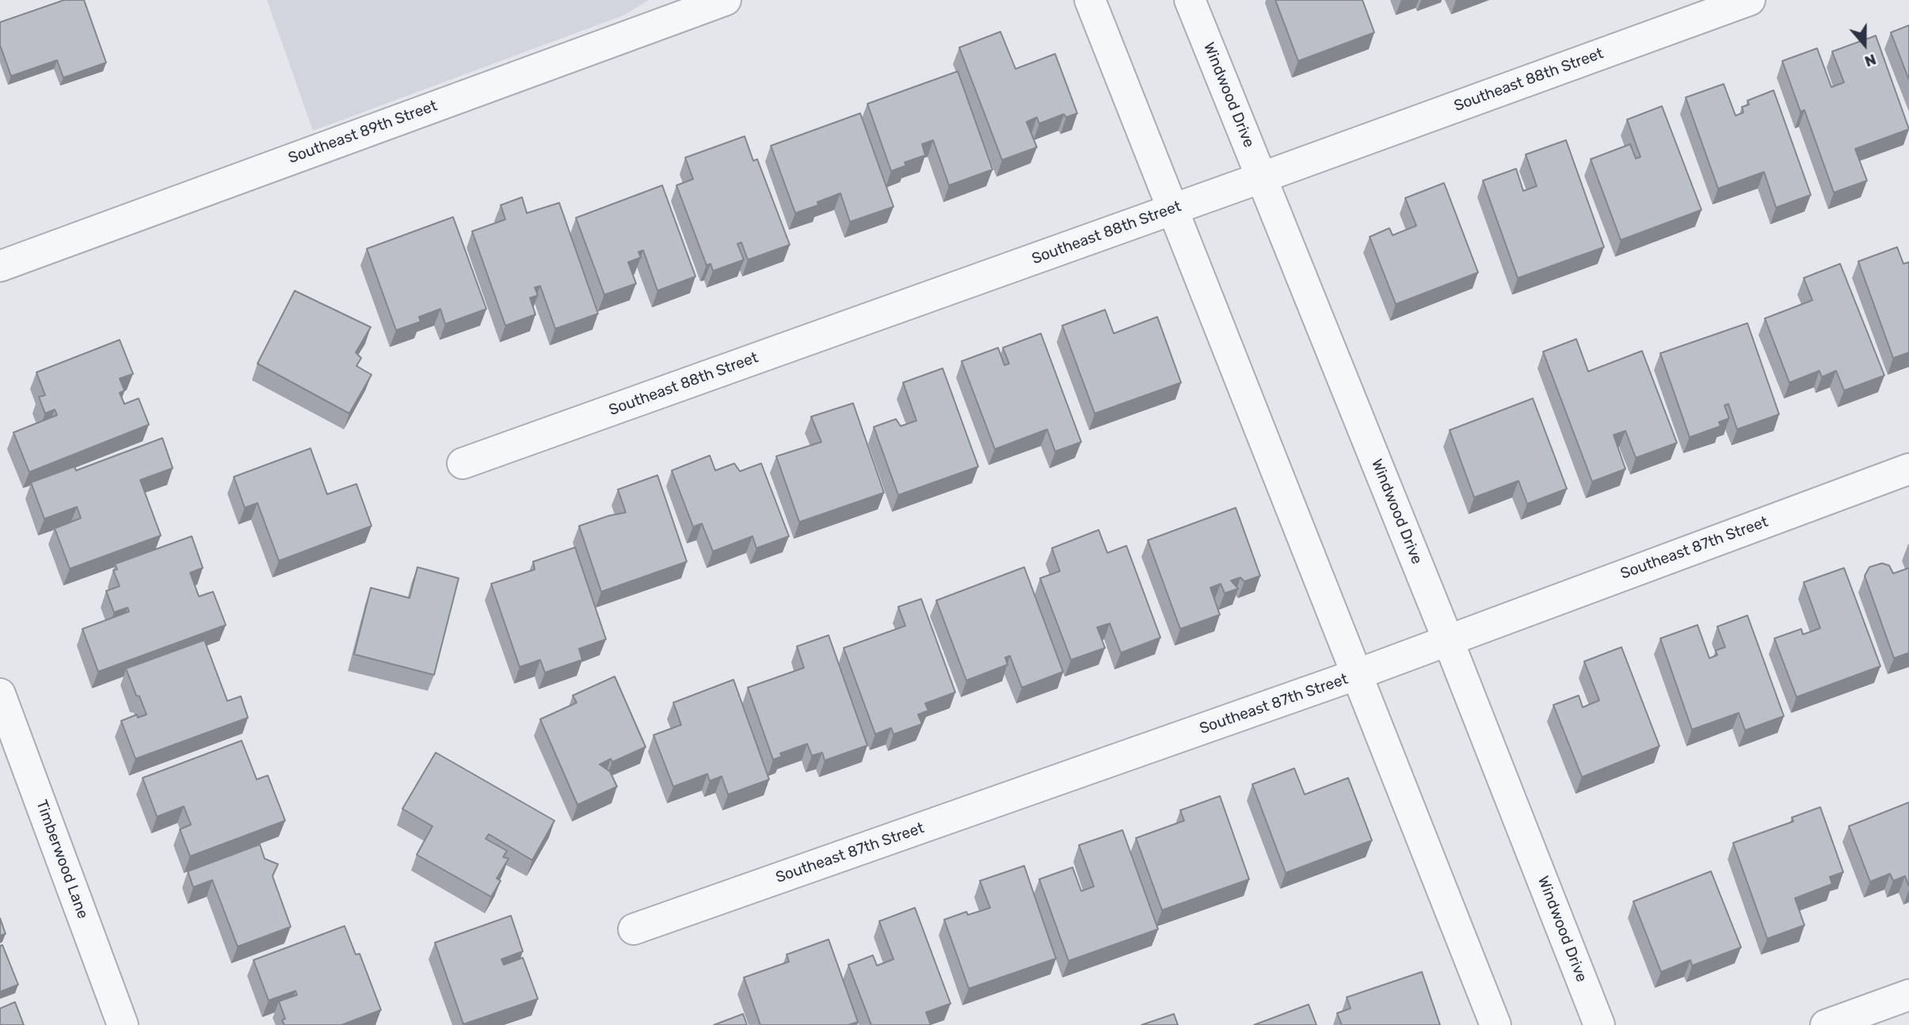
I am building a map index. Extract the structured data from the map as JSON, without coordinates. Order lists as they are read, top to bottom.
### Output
{
  "streets": {
    "street": [
      "Southeast 88th Street",
      "Windwood Drive",
      "Southeast 89th Street",
      "Southeast 87th Street",
      "Timberwood Lane"
    ]
  },
  "crossings": [
    ["Southeast 88th Street", "Windwood Drive"],
    ["Windwood Drive", "Southeast 87th Street"]
  ],
  "north": "bottom"
}
